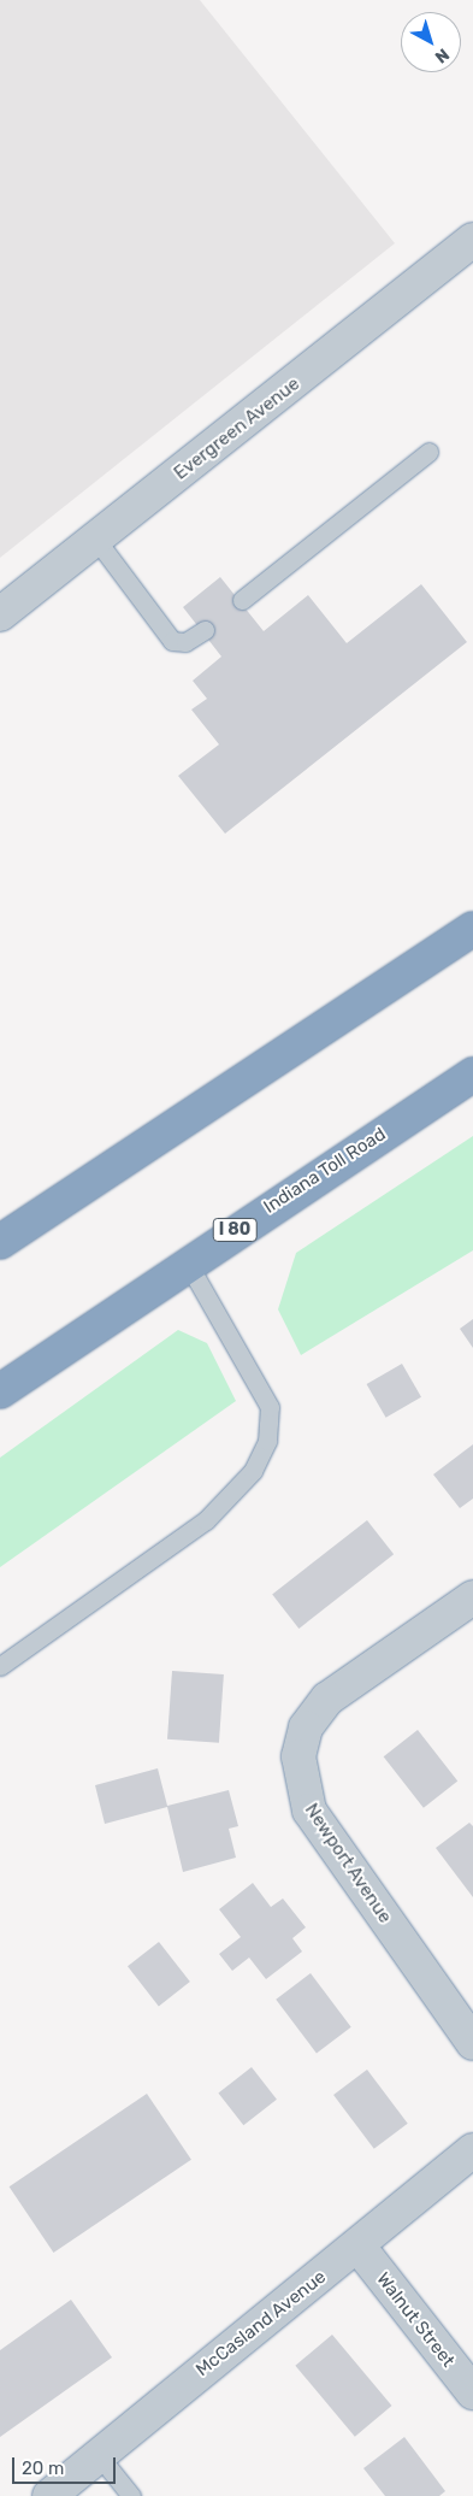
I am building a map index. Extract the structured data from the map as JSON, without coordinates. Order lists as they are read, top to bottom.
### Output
{
  "streets": {
    "highway": ["Indiana Toll Road", "I 80"],
    "street": [
      "Evergreen Avenue",
      "Newport Avenue",
      "Walnut Street",
      "McCasland Avenue"
    ]
  },
  "crossings": [
    ["Walnut Street", "McCasland Avenue"]
  ],
  "scale_bar": "20 m",
  "north": "bottom right"
}
